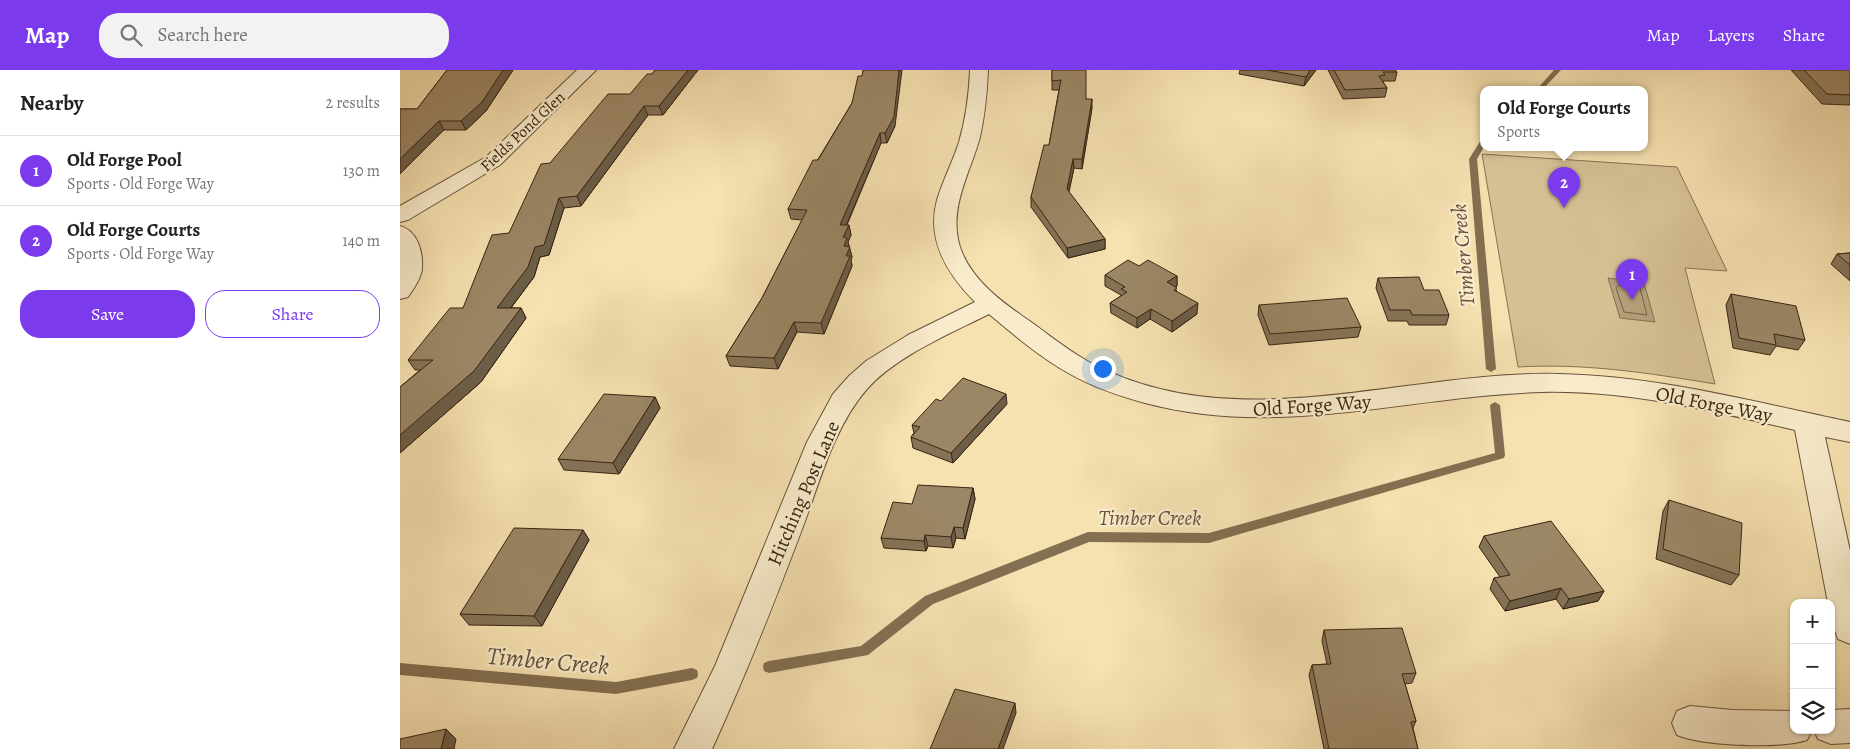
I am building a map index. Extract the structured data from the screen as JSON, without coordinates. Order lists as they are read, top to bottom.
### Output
{
  "streets": {
    "street": ["Fields Pond Glen", "Old Forge Way", "Hitching Post Lane"]
  },
  "crossings": [
    ["Old Forge Way", "Hitching Post Lane"]
  ],
  "water": ["Timber Creek"],
  "page": {
    "header": "Map",
    "search": "Search here",
    "nav": ["Map", "Layers", "Share"],
    "heading": ["Nearby", "2 results"],
    "popup": ["Old Forge Courts", "Sports"],
    "list": [
      {
        "mark": "1",
        "name": "Old Forge Pool",
        "note": "Sports · Old Forge Way",
        "value": "130 m"
      },
      {
        "mark": "2",
        "name": "Old Forge Courts",
        "note": "Sports · Old Forge Way",
        "value": "140 m"
      }
    ],
    "pins": ["2", "1"],
    "buttons": ["Save", "Share"],
    "map_buttons": ["+", "−"]
  }
}
